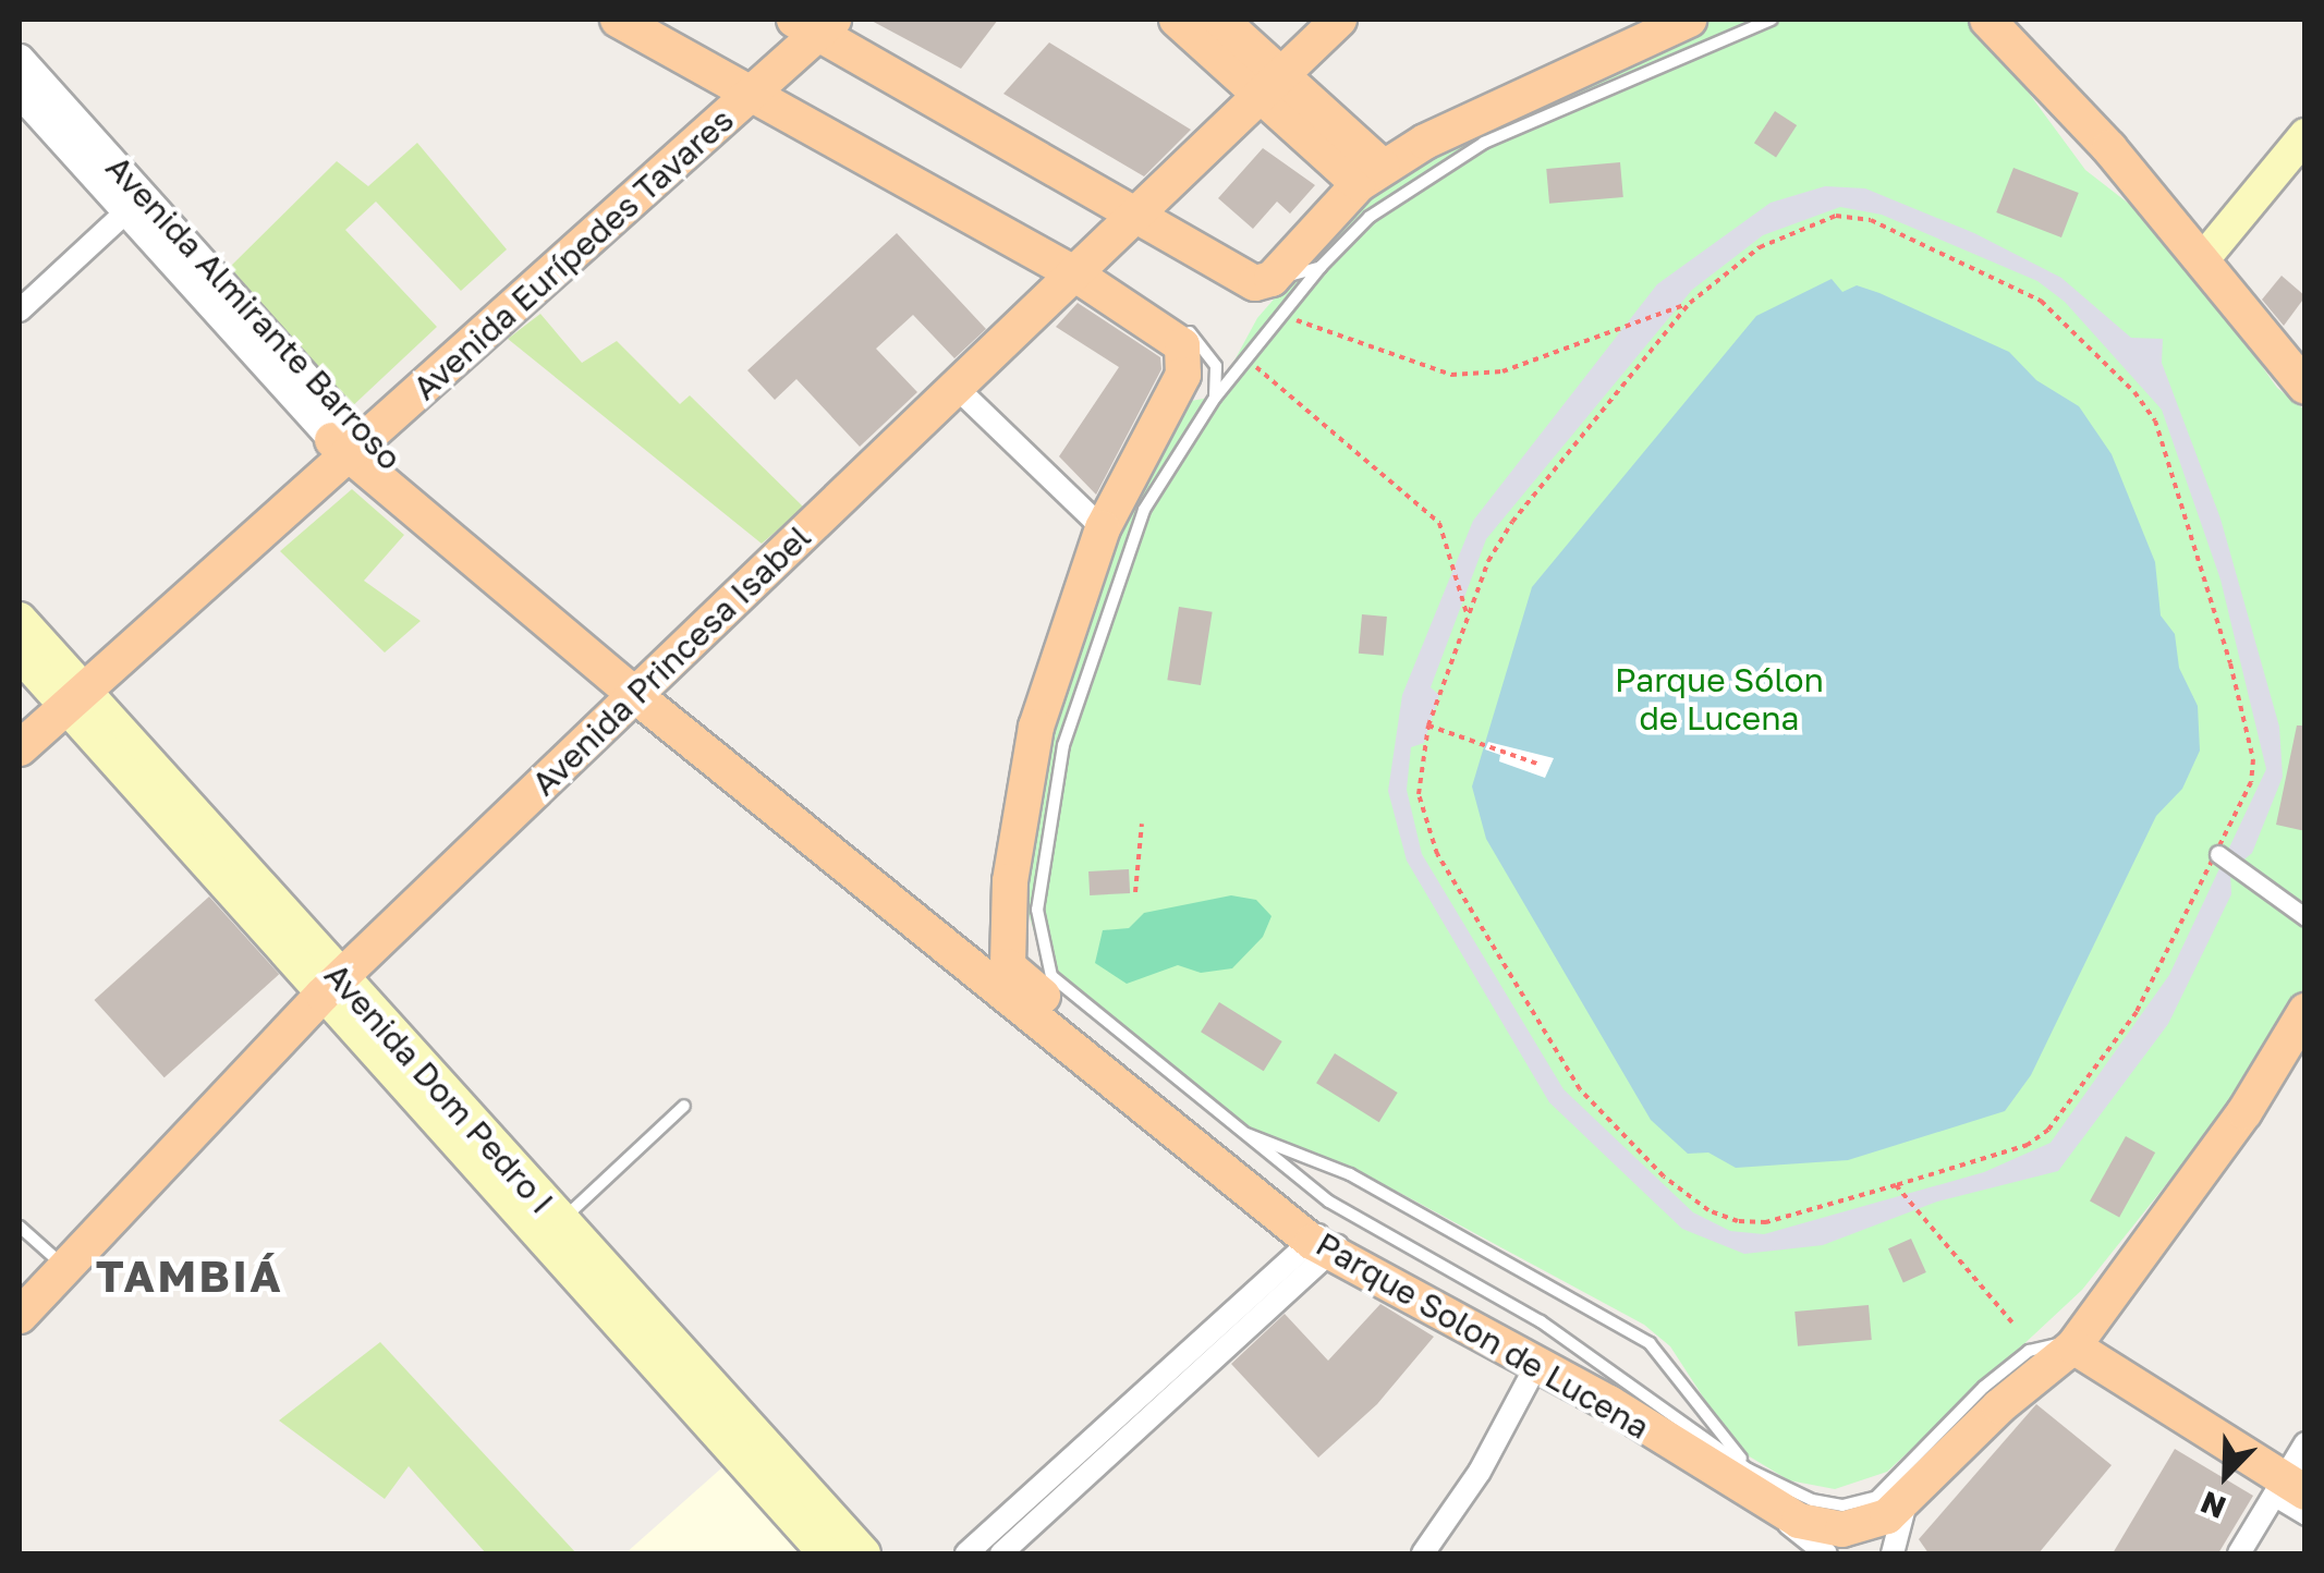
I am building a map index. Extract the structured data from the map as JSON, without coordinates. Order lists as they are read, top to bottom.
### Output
{
  "streets": {
    "main road": [
      "Avenida Eurípedes Tavares",
      "Avenida Almirante Barroso",
      "Avenida Princesa Isabel",
      "Avenida Dom Pedro I",
      "Parque Solon de Lucena"
    ]
  },
  "crossings": [
    ["Avenida Eurípedes Tavares", "Avenida Almirante Barroso"],
    ["Avenida Eurípedes Tavares", "Avenida Dom Pedro I"],
    ["Avenida Almirante Barroso", "Avenida Princesa Isabel"],
    ["Avenida Princesa Isabel", "Avenida Dom Pedro I"]
  ],
  "districts": ["TAMBIÁ"],
  "parks": ["Parque Sólon de Lucena"],
  "north": "bottom left"
}
